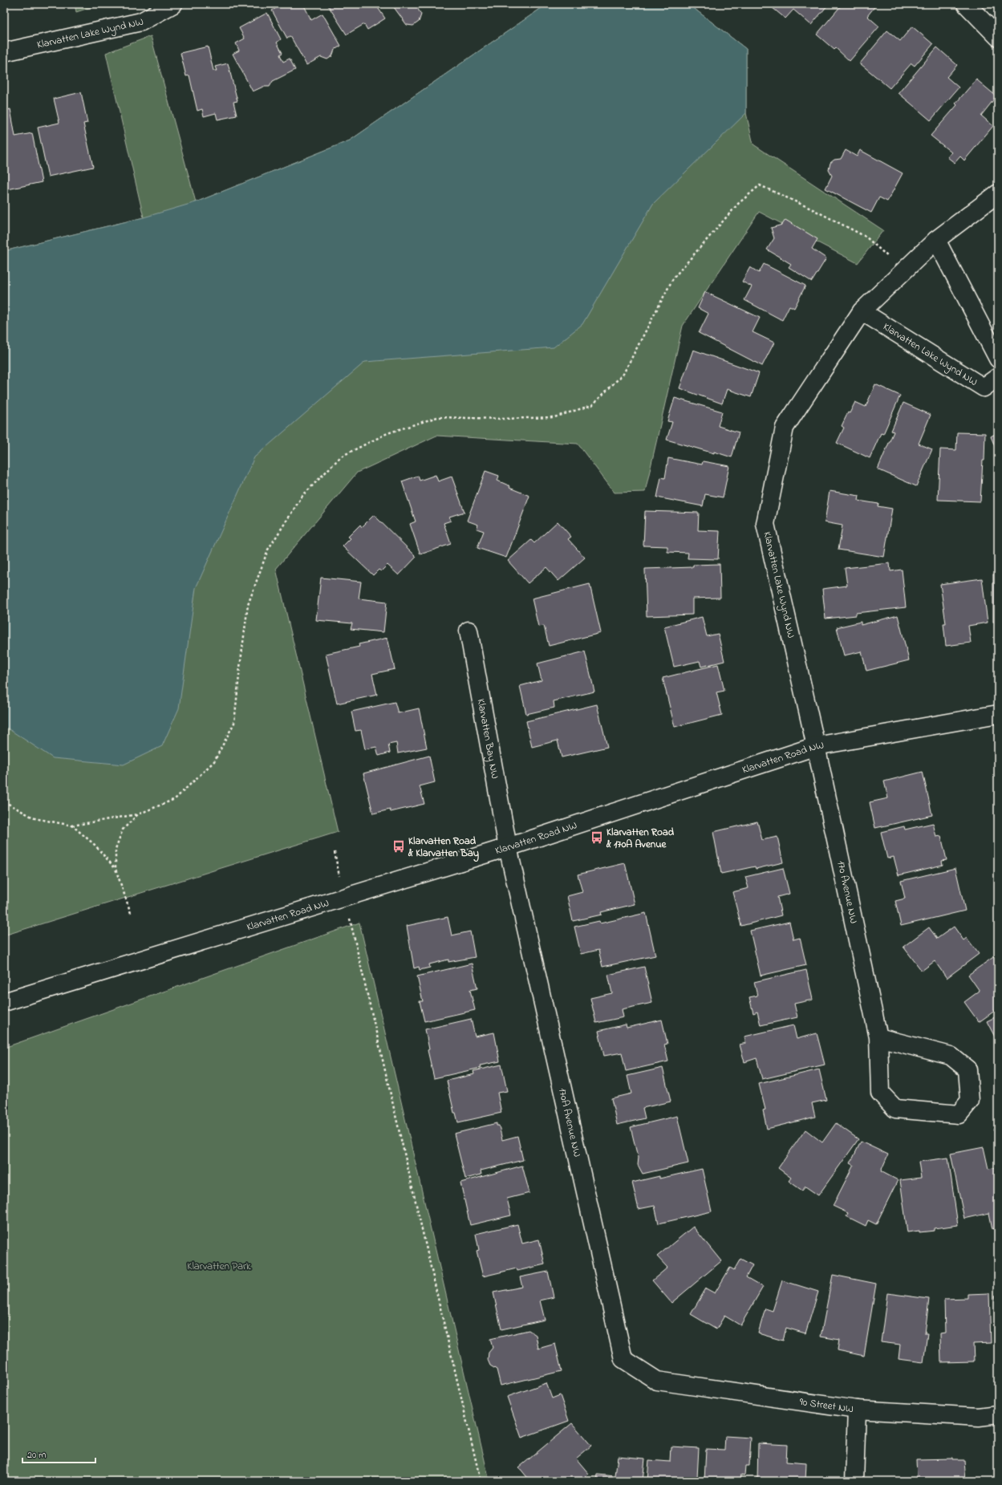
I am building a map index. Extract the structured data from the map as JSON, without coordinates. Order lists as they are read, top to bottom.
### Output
{
  "streets": {
    "street": [
      "Klarvatten Lake Wynd NW",
      "Klarvatten Bay NW",
      "Klarvatten Road NW",
      "170 Avenue NW",
      "170A Avenue NW",
      "90 Street NW"
    ]
  },
  "crossings": [
    ["Klarvatten Lake Wynd NW", "Klarvatten Road NW"],
    ["Klarvatten Lake Wynd NW", "170 Avenue NW"],
    ["Klarvatten Bay NW", "Klarvatten Road NW"],
    ["Klarvatten Bay NW", "170A Avenue NW"],
    ["Klarvatten Road NW", "170 Avenue NW"],
    ["Klarvatten Road NW", "170A Avenue NW"],
    ["170A Avenue NW", "90 Street NW"]
  ],
  "parks": ["Klarvatten Park"],
  "places": {
    "bus stop": ["Klarvatten Road & 170A Avenue", "Klarvatten Road & Klarvatten Bay"]
  },
  "scale_bar": "20 m"
}
